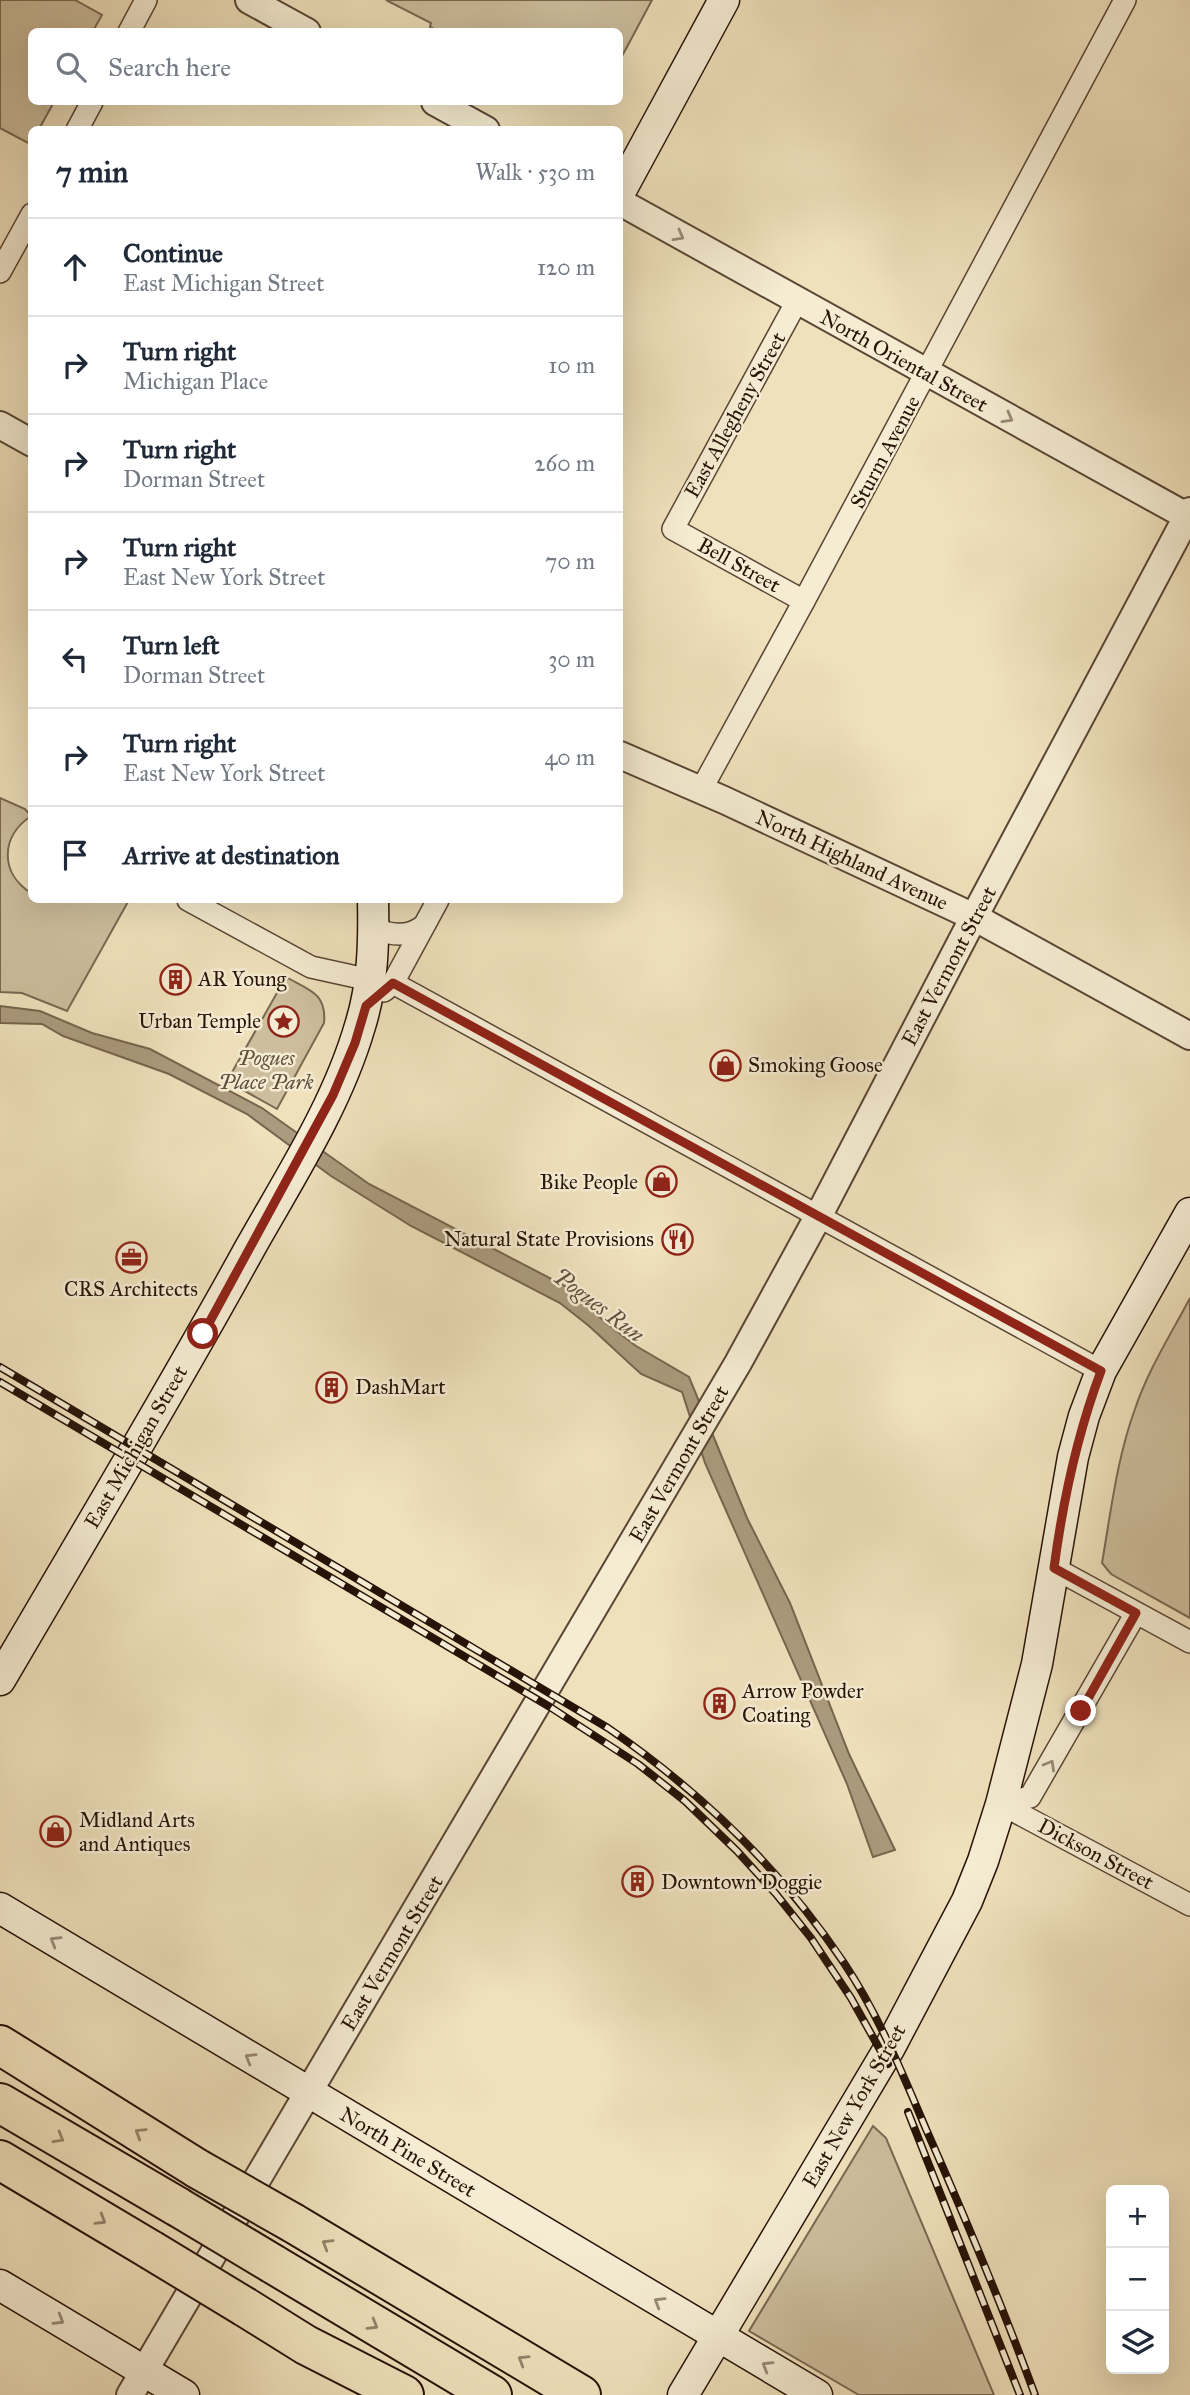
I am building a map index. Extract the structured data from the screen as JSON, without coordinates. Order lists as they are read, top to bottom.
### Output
{
  "streets": {
    "main road": ["East Michigan Street", "East New York Street", "North Pine Street"],
    "street": [
      "North Oriental Street",
      "East Allegheny Street",
      "Sturm Avenue",
      "Bell Street",
      "North Highland Avenue",
      "East Vermont Street",
      "Dickson Street"
    ]
  },
  "crossings": [
    ["North Oriental Street", "East Allegheny Street"],
    ["North Oriental Street", "Sturm Avenue"],
    ["North Oriental Street", "East Vermont Street"],
    ["East Allegheny Street", "Bell Street"],
    ["Sturm Avenue", "Bell Street"],
    ["Sturm Avenue", "North Highland Avenue"],
    ["North Highland Avenue", "East Vermont Street"],
    ["East Vermont Street", "North Pine Street"],
    ["Dickson Street", "East New York Street"],
    ["East New York Street", "North Pine Street"]
  ],
  "one_way": ["North Oriental Street", "North Pine Street"],
  "water": ["Pogues Run"],
  "parks": ["Pogues Place Park"],
  "places": {
    "building": [
      "AR Young",
      "DashMart",
      "Arrow Powder Coating",
      "Downtown Doggie"
    ],
    "place": ["Urban Temple"],
    "shop": ["Smoking Goose", "Bike People", "Midland Arts and Antiques"],
    "restaurant": ["Natural State Provisions"],
    "office": ["CRS Architects"]
  },
  "page": {
    "search": "Search here",
    "heading": ["7 min", "Walk · 530 m"],
    "list": [
      ["Continue", "East Michigan Street", "120 m"],
      ["Turn right", "Michigan Place", "10 m"],
      ["Turn right", "Dorman Street", "260 m"],
      ["Turn right", "East New York Street", "70 m"],
      ["Turn left", "Dorman Street", "30 m"],
      ["Turn right", "East New York Street", "40 m"],
      "Arrive at destination"
    ],
    "map_buttons": ["+", "−"]
  }
}
